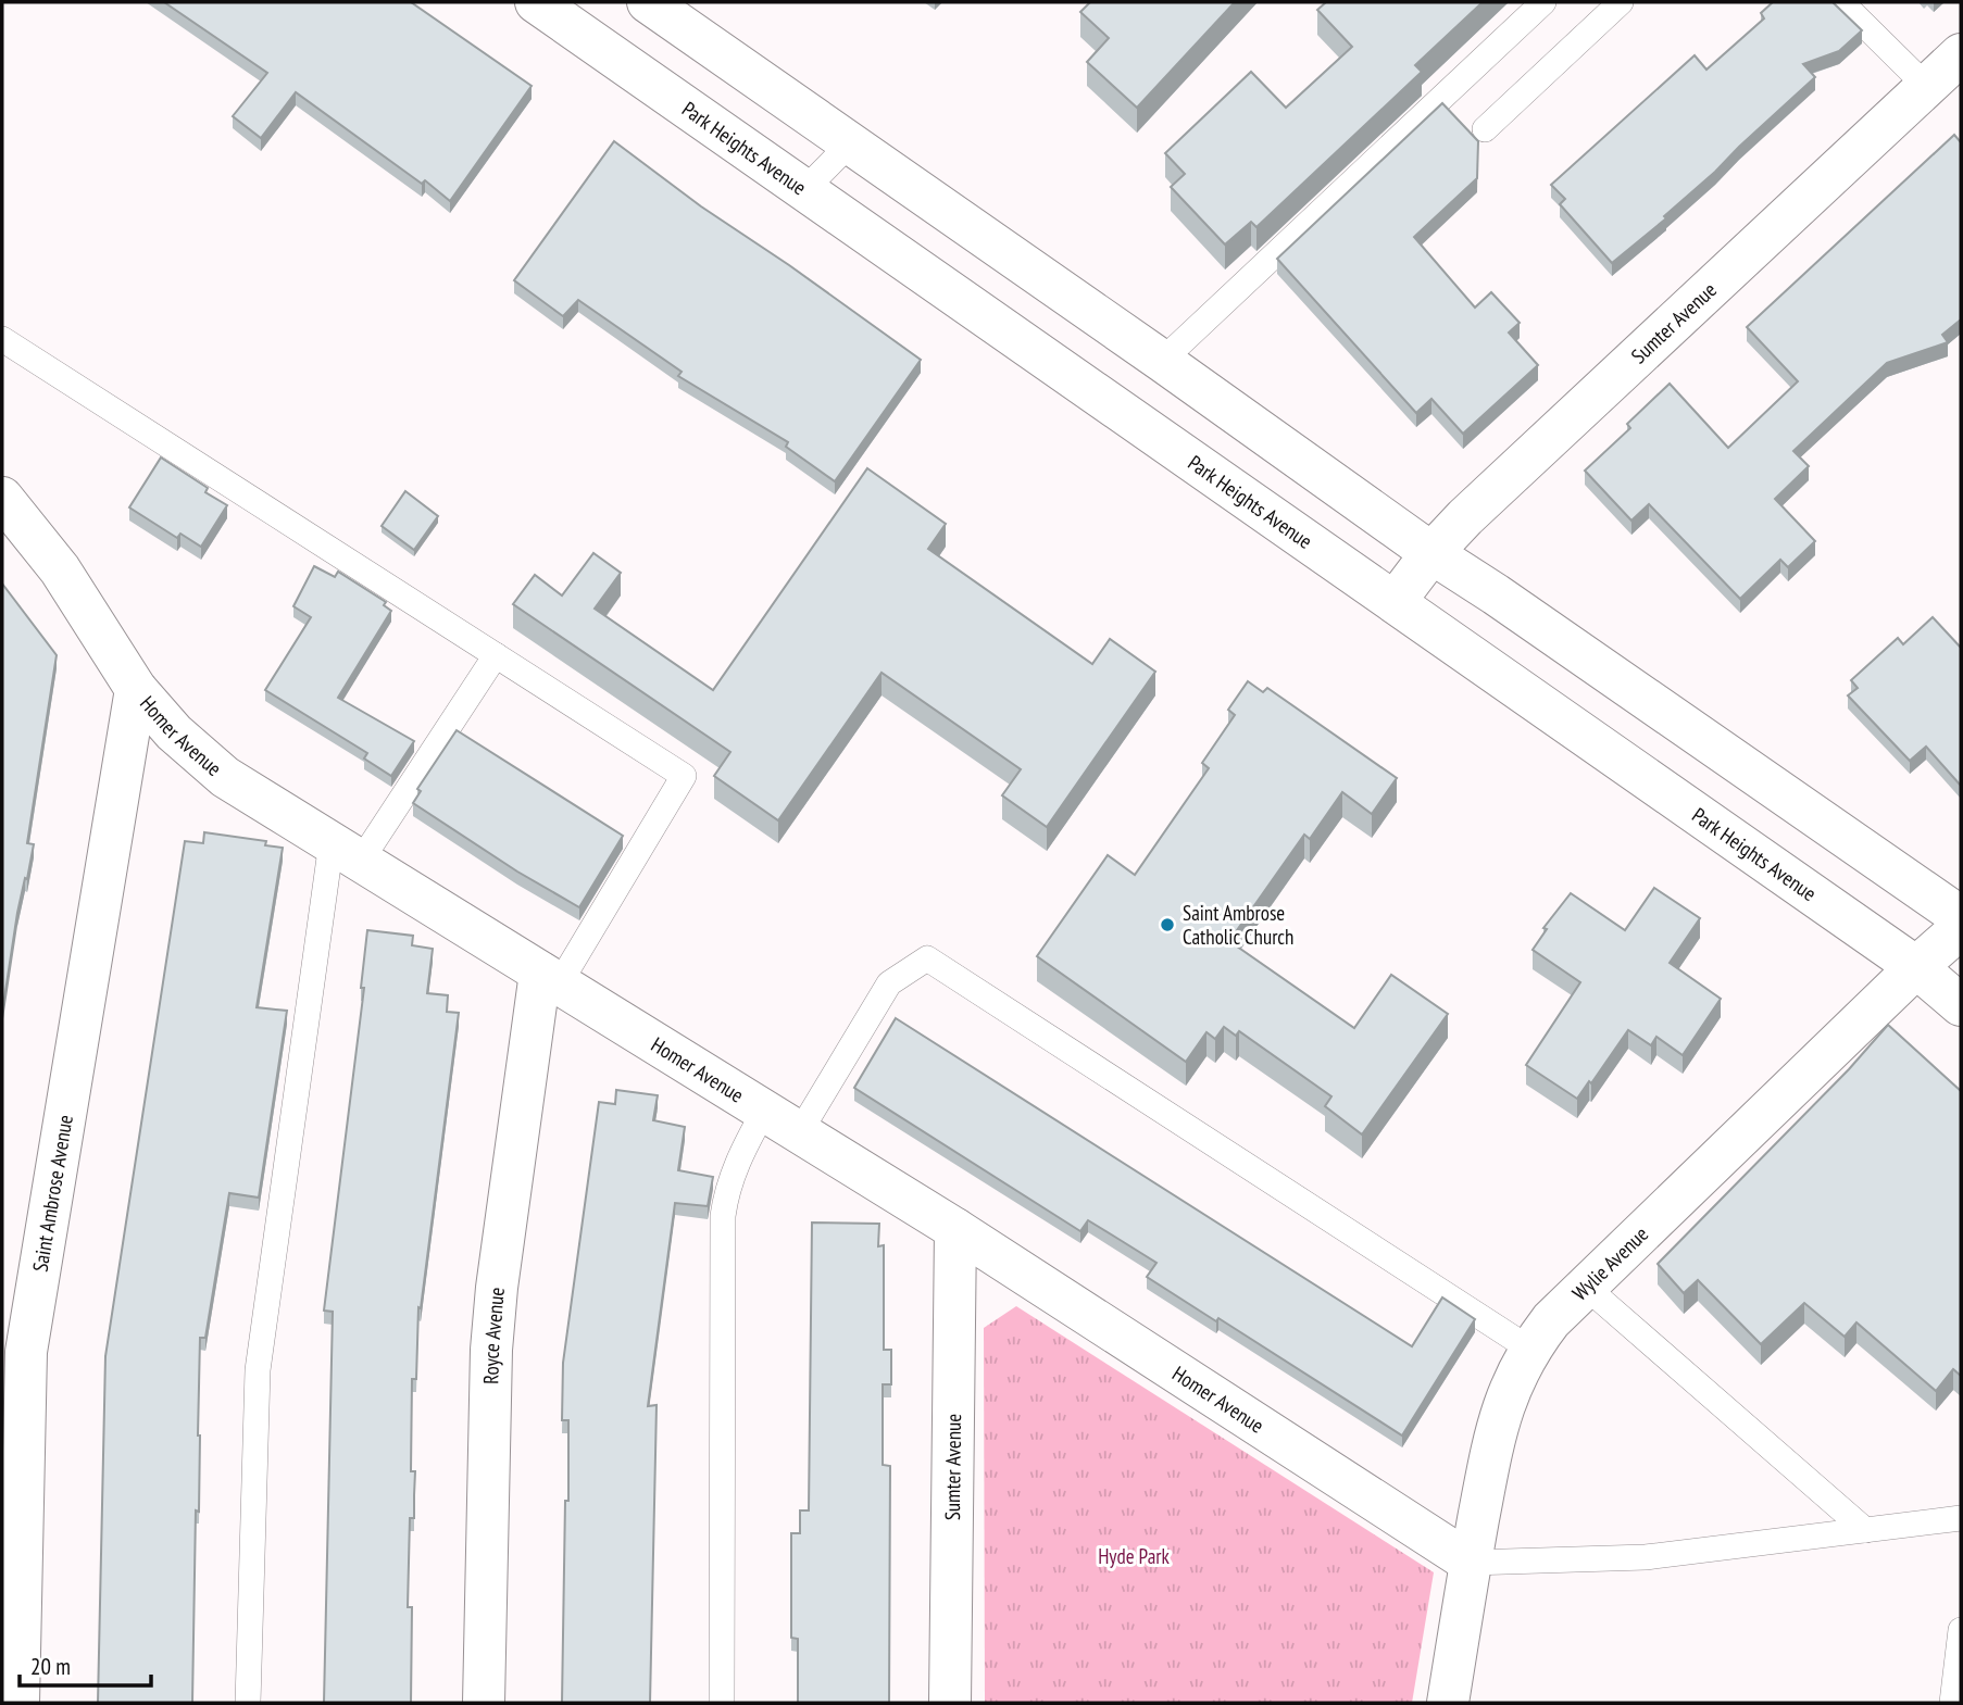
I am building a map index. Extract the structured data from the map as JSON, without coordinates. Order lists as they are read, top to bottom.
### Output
{
  "streets": {
    "street": [
      "Park Heights Avenue",
      "Sumter Avenue",
      "Homer Avenue",
      "Saint Ambrose Avenue",
      "Wylie Avenue",
      "Royce Avenue"
    ]
  },
  "crossings": [
    ["Park Heights Avenue", "Sumter Avenue"],
    ["Park Heights Avenue", "Wylie Avenue"],
    ["Sumter Avenue", "Homer Avenue"],
    ["Homer Avenue", "Saint Ambrose Avenue"],
    ["Homer Avenue", "Wylie Avenue"],
    ["Homer Avenue", "Royce Avenue"]
  ],
  "parks": ["Hyde Park"],
  "places": ["Saint Ambrose Catholic Church"],
  "scale_bar": "20 m"
}
